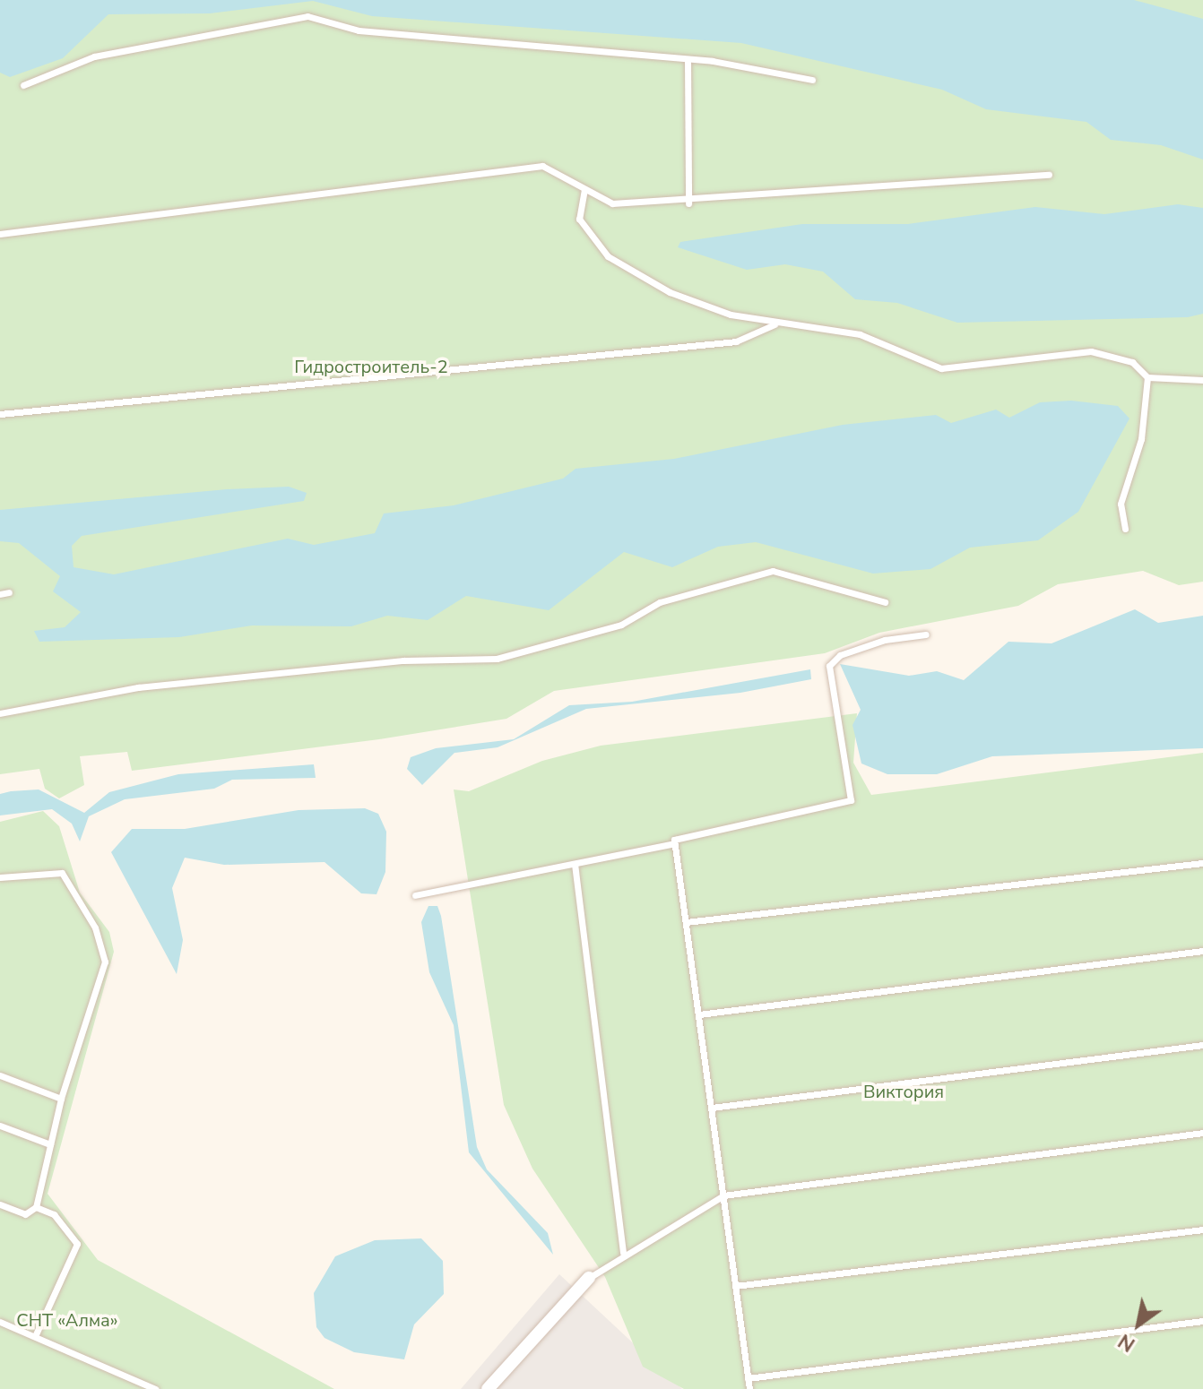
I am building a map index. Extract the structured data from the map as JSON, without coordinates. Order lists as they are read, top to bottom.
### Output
{
  "parks": ["Гидростроитель-2", "Виктория", "СНТ «Алма»"],
  "north": "bottom left"
}
